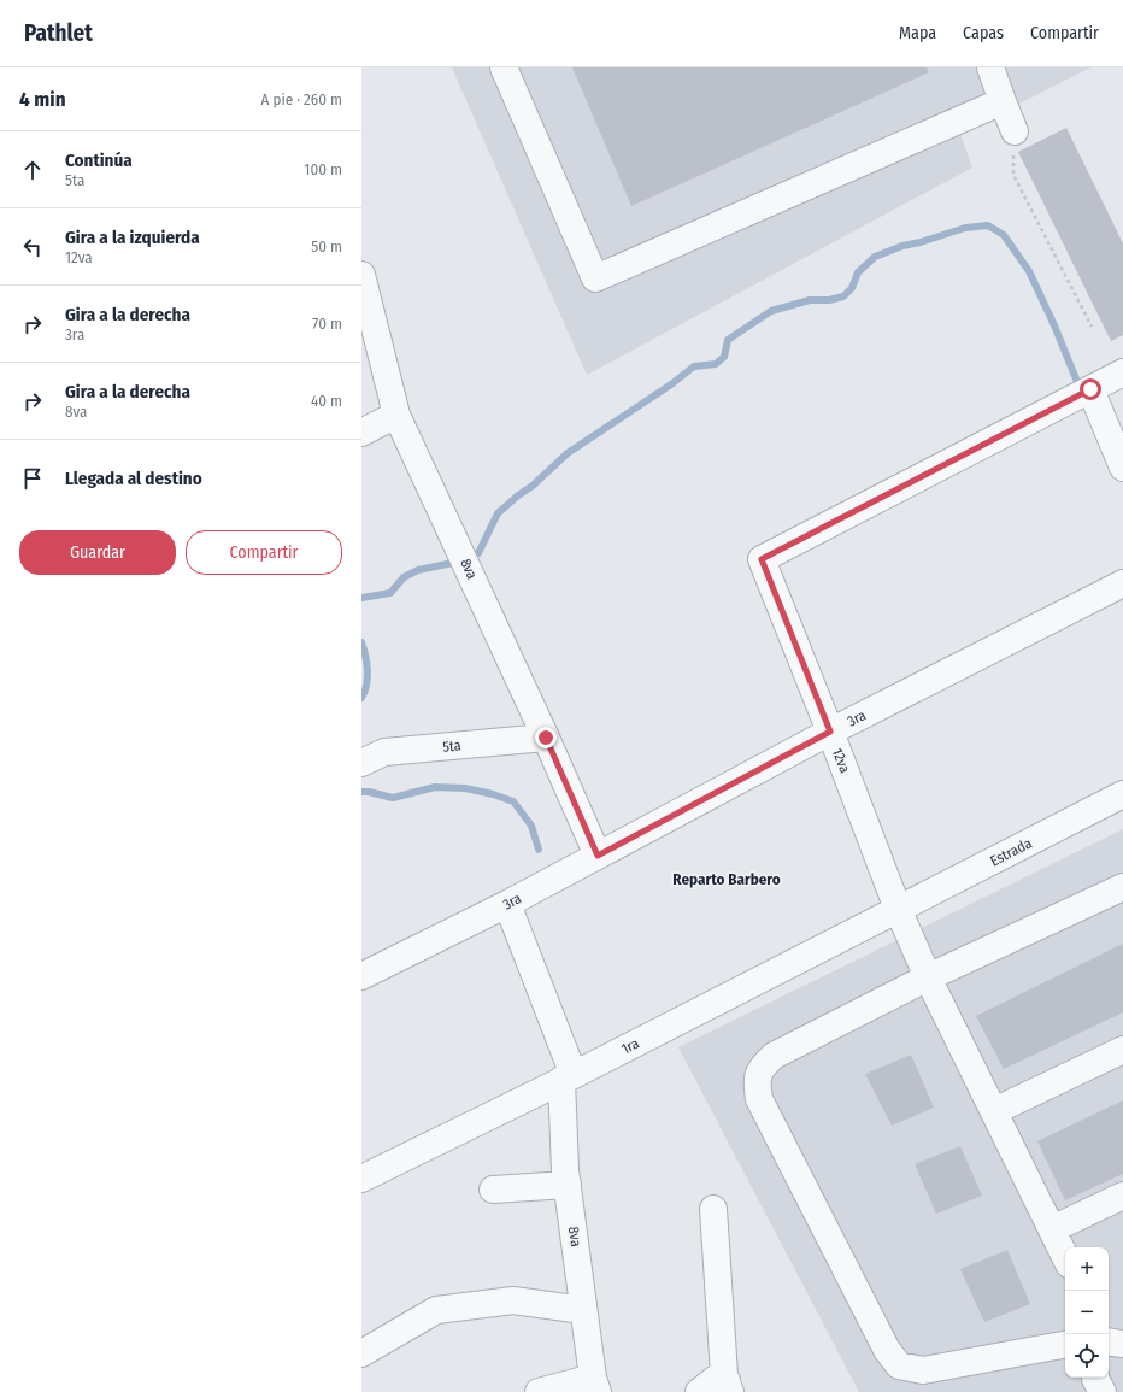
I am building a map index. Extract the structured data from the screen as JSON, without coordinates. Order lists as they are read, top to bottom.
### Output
{
  "streets": {
    "street": [
      "8va",
      "3ra",
      "5ta",
      "12va",
      "Estrada",
      "1ra"
    ]
  },
  "crossings": [
    ["8va", "3ra"],
    ["8va", "5ta"],
    ["8va", "1ra"],
    ["3ra", "12va"],
    ["12va", "Estrada"],
    ["12va", "1ra"],
    ["Estrada", "1ra"]
  ],
  "districts": ["Reparto Barbero"],
  "page": {
    "header": "Pathlet",
    "nav": ["Mapa", "Capas", "Compartir"],
    "heading": ["4 min", "A pie · 260 m"],
    "list": [
      ["Continúa", "5ta", "100 m"],
      ["Gira a la izquierda", "12va", "50 m"],
      ["Gira a la derecha", "3ra", "70 m"],
      ["Gira a la derecha", "8va", "40 m"],
      "Llegada al destino"
    ],
    "buttons": ["Guardar", "Compartir"],
    "map_buttons": ["+", "−"]
  }
}
